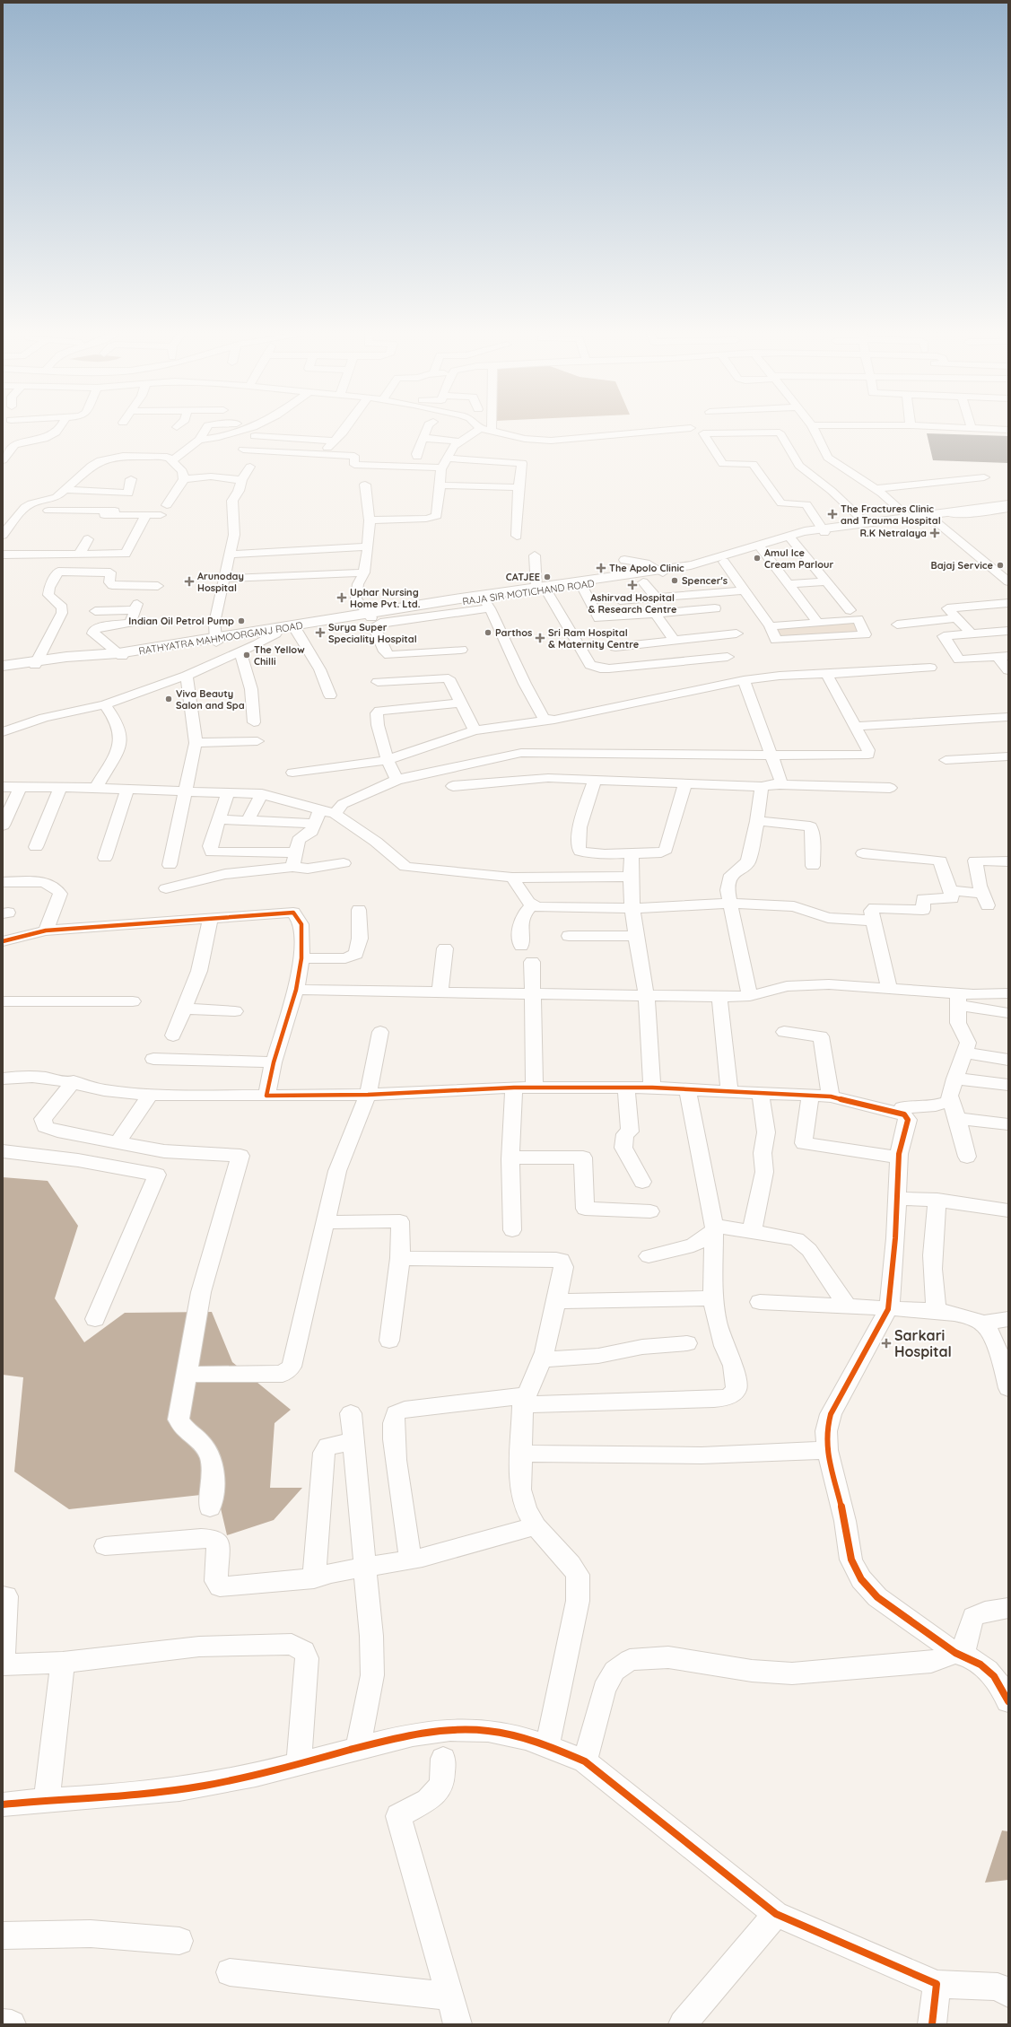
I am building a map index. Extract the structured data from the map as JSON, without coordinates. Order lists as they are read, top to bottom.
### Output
{
  "streets": {
    "main road": ["RAJA SIR MOTICHAND ROAD", "RATHYATRA MAHMOORGANJ ROAD"]
  },
  "crossings": [
    ["RAJA SIR MOTICHAND ROAD", "RATHYATRA MAHMOORGANJ ROAD"]
  ],
  "places": {
    "health": [
      "The Fractures Clinic and Trauma Hospital",
      "R.K Netralaya",
      "The Apolo Clinic",
      "Arunoday Hospital",
      "Ashirvad Hospital & Research Centre",
      "Uphar Nursing Home Pvt. Ltd.",
      "Surya Super Speciality Hospital",
      "Sri Ram Hospital & Maternity Centre",
      "Sarkari Hospital"
    ],
    "other": [
      "Amul Ice Cream Parlour",
      "Bajaj Service",
      "CATJEE",
      "Spencer's",
      "Indian Oil Petrol Pump",
      "Parthos",
      "The Yellow Chilli",
      "Viva Beauty Salon and Spa"
    ]
  }
}
